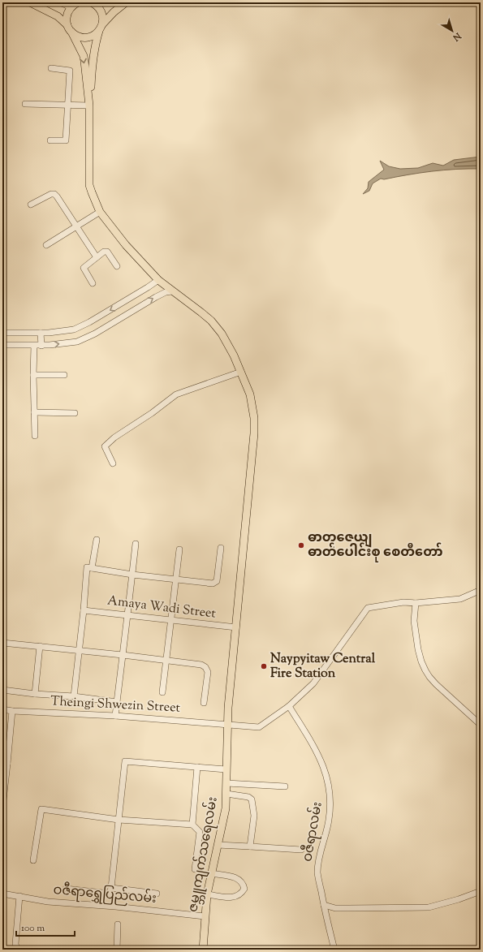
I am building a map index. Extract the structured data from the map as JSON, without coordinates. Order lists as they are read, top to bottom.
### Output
{
  "streets": {
    "main road": ["ဇမ္ဘူကျက်သရေလမ်း"],
    "street": [
      "Amaya Wadi Street",
      "Theingi Shwezin Street",
      "ဝဇီရာလမ်း",
      "ဝဇီရာရွှေပြည်လမ်း"
    ]
  },
  "crossings": [
    ["Amaya Wadi Street", "ဇမ္ဘူကျက်သရေလမ်း"],
    ["Theingi Shwezin Street", "ဝဇီရာလမ်း"],
    ["Theingi Shwezin Street", "ဇမ္ဘူကျက်သရေလမ်း"],
    ["ဇမ္ဘူကျက်သရေလမ်း", "ဝဇီရာရွှေပြည်လမ်း"]
  ],
  "places": ["ဓာတုဇေယျ ဓာတ်ပေါင်းစု စေတီတော်", "Naypyitaw Central Fire Station"],
  "scale_bar": "100 m",
  "north": "bottom right"
}
